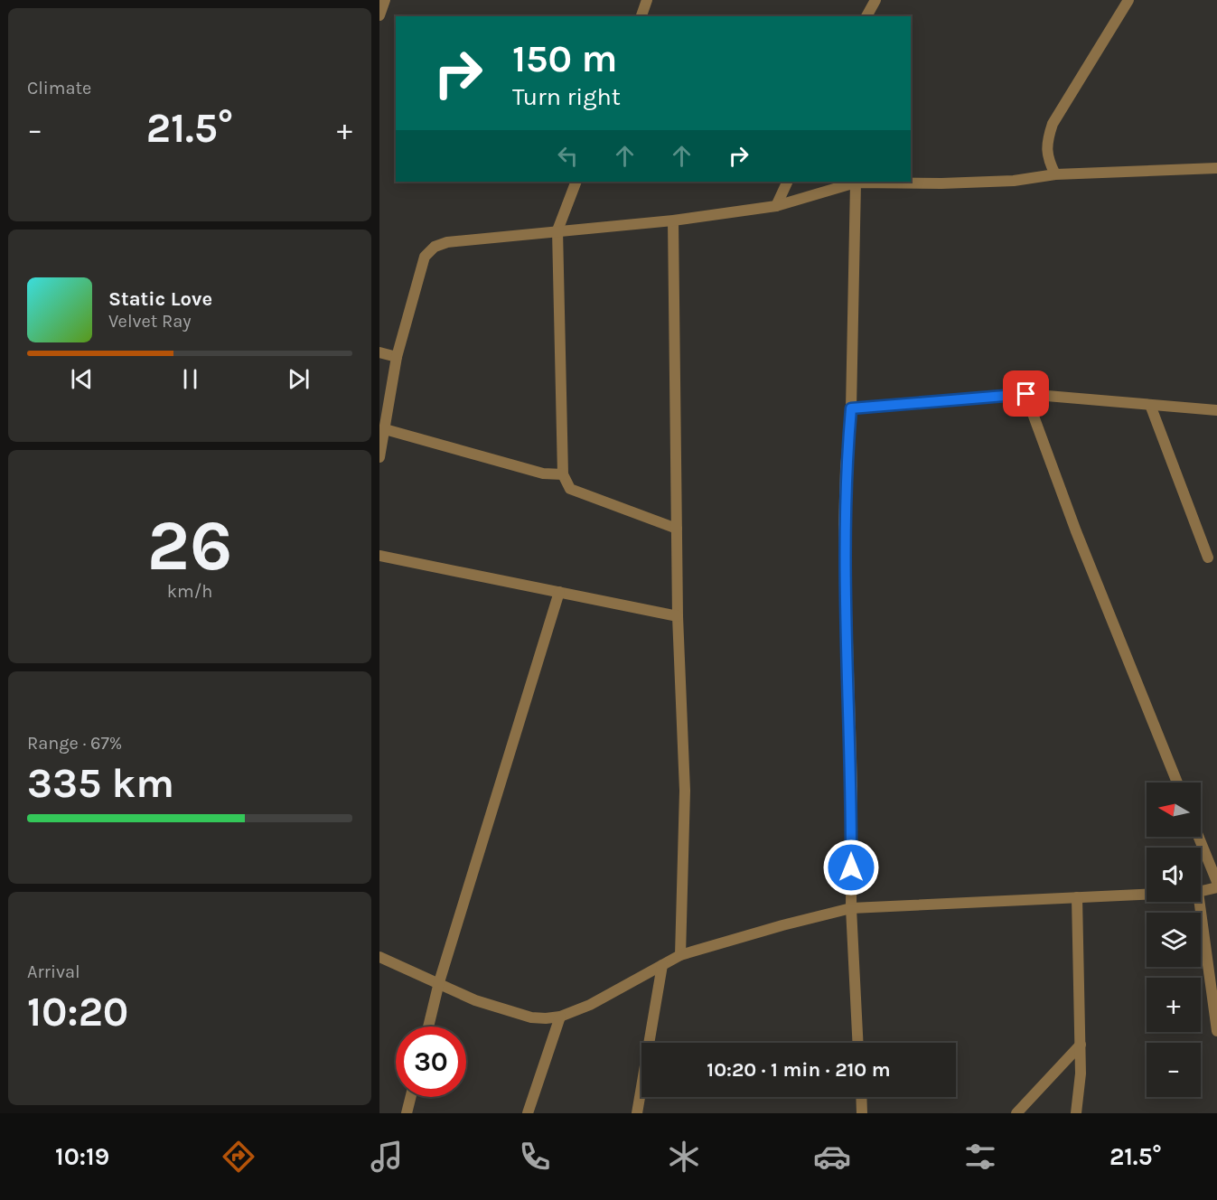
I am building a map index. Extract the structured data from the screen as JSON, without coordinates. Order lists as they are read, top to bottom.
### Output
{
  "north": "left",
  "page": {
    "tile": [
      "Climate",
      ["26", "km/h"],
      ["Range · 67%", "335 km"],
      ["Arrival", "10:20"]
    ],
    "turn": ["150 m", "Turn right"],
    "heat": ["−", "21.5°", "+"],
    "song": ["Static Love", "Velvet Ray"],
    "map_buttons": ["+", "−"],
    "limit": "30",
    "trip": "10:20 · 1 min · 210 m",
    "tabs": ["10:19", "21.5°"]
  }
}
